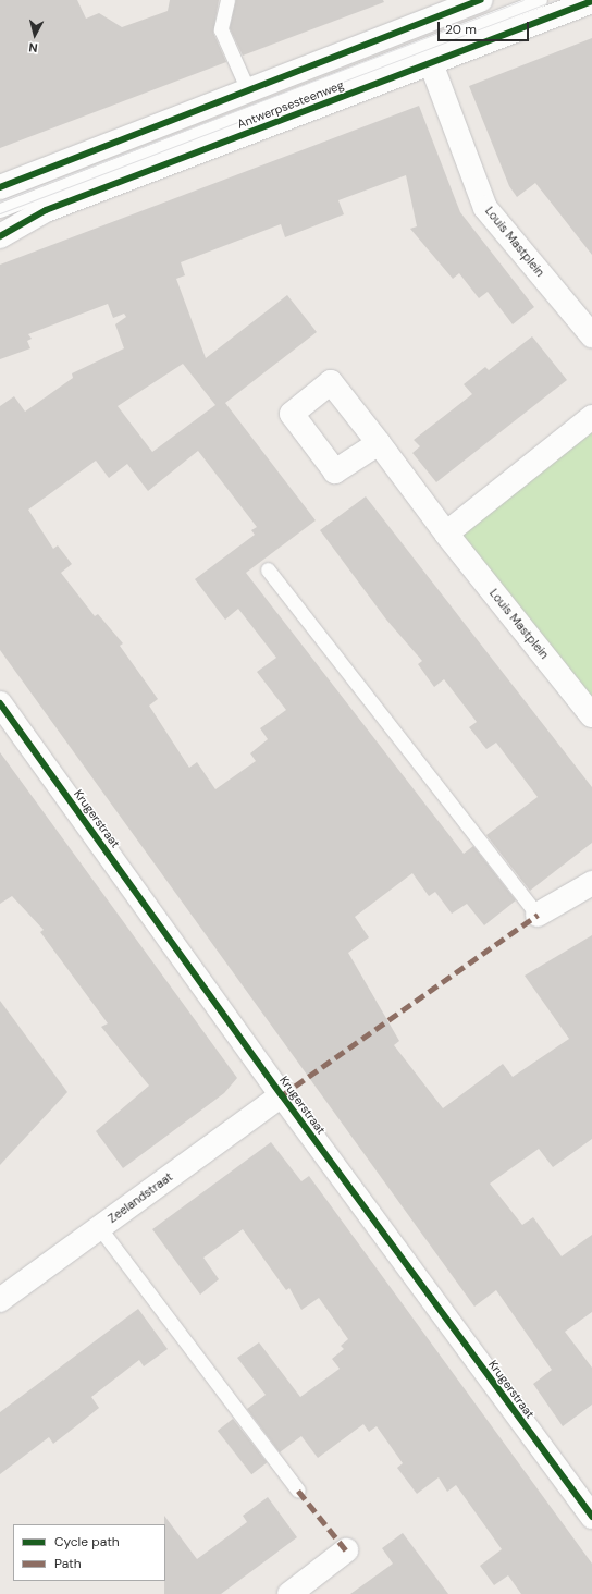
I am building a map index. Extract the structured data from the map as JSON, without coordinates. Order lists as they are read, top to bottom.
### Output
{
  "streets": {
    "street": [
      "Antwerpsesteenweg",
      "Louis Mastplein",
      "Krugerstraat",
      "Zeelandstraat"
    ]
  },
  "crossings": [
    ["Antwerpsesteenweg", "Louis Mastplein"],
    ["Krugerstraat", "Zeelandstraat"]
  ],
  "legend": ["Cycle path", "Path"],
  "scale_bar": "20 m",
  "north": "bottom"
}
